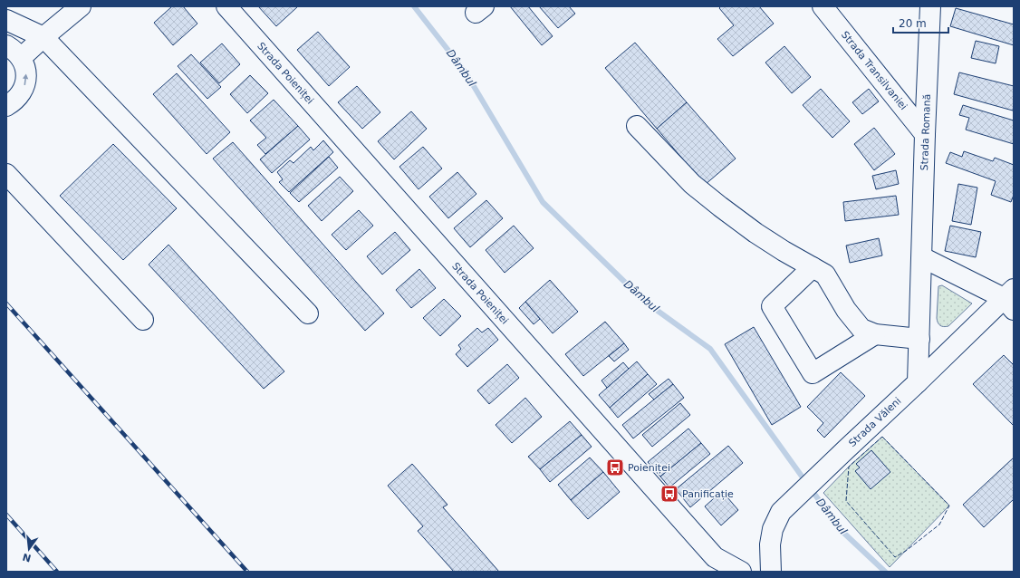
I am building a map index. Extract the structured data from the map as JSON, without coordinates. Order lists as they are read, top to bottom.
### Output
{
  "streets": {
    "street": [
      "Strada Transilvaniei",
      "Strada Poieniței",
      "Strada Romană",
      "Strada Văleni"
    ]
  },
  "crossings": [
    ["Strada Transilvaniei", "Strada Romană"],
    ["Strada Romană", "Strada Văleni"]
  ],
  "water": ["Dâmbul"],
  "places": {
    "bus stop": ["Poieniței", "Panificație"]
  },
  "scale_bar": "20 m",
  "north": "bottom"
}
